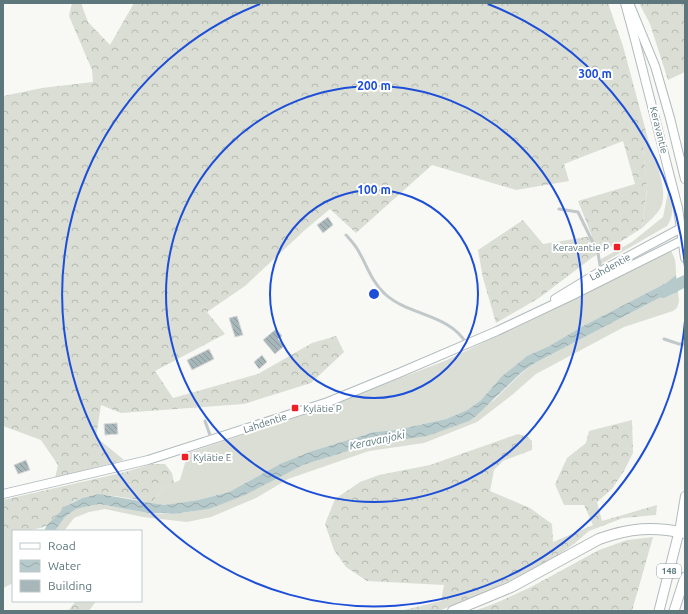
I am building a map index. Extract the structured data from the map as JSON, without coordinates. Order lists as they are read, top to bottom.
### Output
{
  "streets": {
    "main road": ["Keravantie", "Lahdentie", "148"]
  },
  "crossings": [
    ["Keravantie", "Lahdentie"]
  ],
  "water": ["Keravanjoki"],
  "places": {
    "transit": ["Keravantie P", "Kylätie P", "Kylätie E"]
  },
  "legend": ["Road", "Water", "Building"],
  "rings": ["300 m", "200 m", "100 m"]
}
